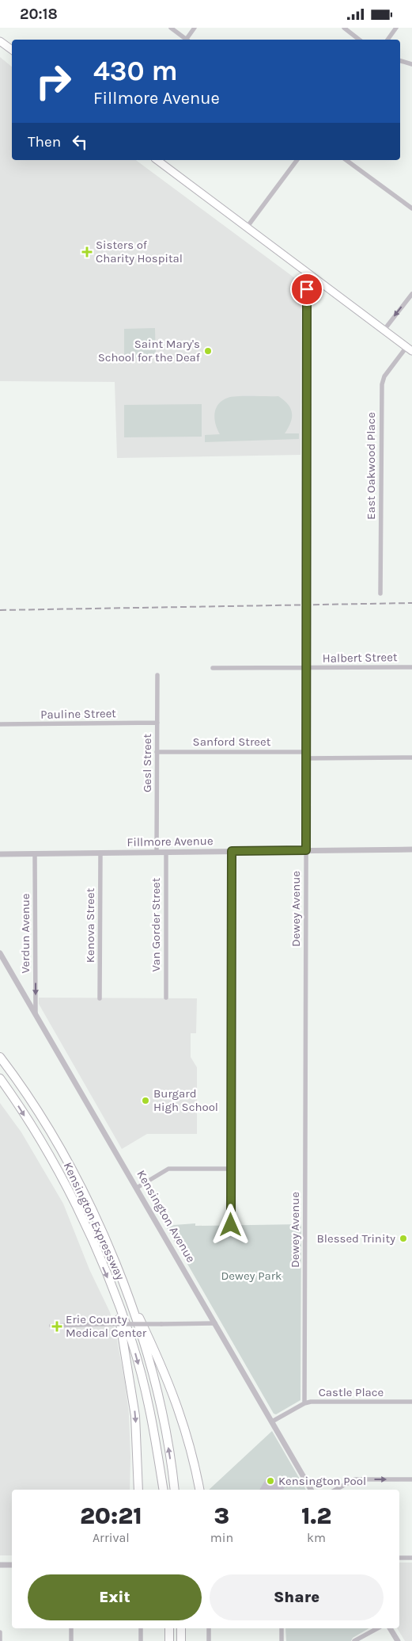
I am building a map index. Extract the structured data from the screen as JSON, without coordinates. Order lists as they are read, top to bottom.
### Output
{
  "streets": {
    "highway": ["Kensington Expressway"],
    "street": [
      "East Oakwood Place",
      "Halbert Street",
      "Pauline Street",
      "Sanford Street",
      "Gesl Street",
      "Fillmore Avenue",
      "Dewey Avenue",
      "Van Gorder Street",
      "Kenova Street",
      "Verdun Avenue",
      "Kensington Avenue",
      "Castle Place"
    ]
  },
  "crossings": [
    ["Halbert Street", "Dewey Avenue"],
    ["Pauline Street", "Gesl Street"],
    ["Sanford Street", "Gesl Street"],
    ["Sanford Street", "Dewey Avenue"],
    ["Gesl Street", "Fillmore Avenue"],
    ["Fillmore Avenue", "Dewey Avenue"],
    ["Fillmore Avenue", "Van Gorder Street"],
    ["Fillmore Avenue", "Kenova Street"],
    ["Fillmore Avenue", "Verdun Avenue"],
    ["Dewey Avenue", "Castle Place"],
    ["Verdun Avenue", "Kensington Avenue"],
    ["Kensington Avenue", "Castle Place"]
  ],
  "one_way": ["Verdun Avenue"],
  "parks": ["Dewey Park"],
  "places": {
    "health": ["Sisters of Charity Hospital", "Erie County Medical Center"],
    "other": [
      "Saint Mary's School for the Deaf",
      "Burgard High School",
      "Blessed Trinity",
      "Kensington Pool"
    ]
  },
  "page": {
    "status": "20:18",
    "turn": ["430 m", "Fillmore Avenue"],
    "then": "Then",
    "eta": [
      "20:21",
      "Arrival",
      "3",
      "min",
      "1.2",
      "km"
    ],
    "buttons": ["Exit", "Share"]
  }
}
